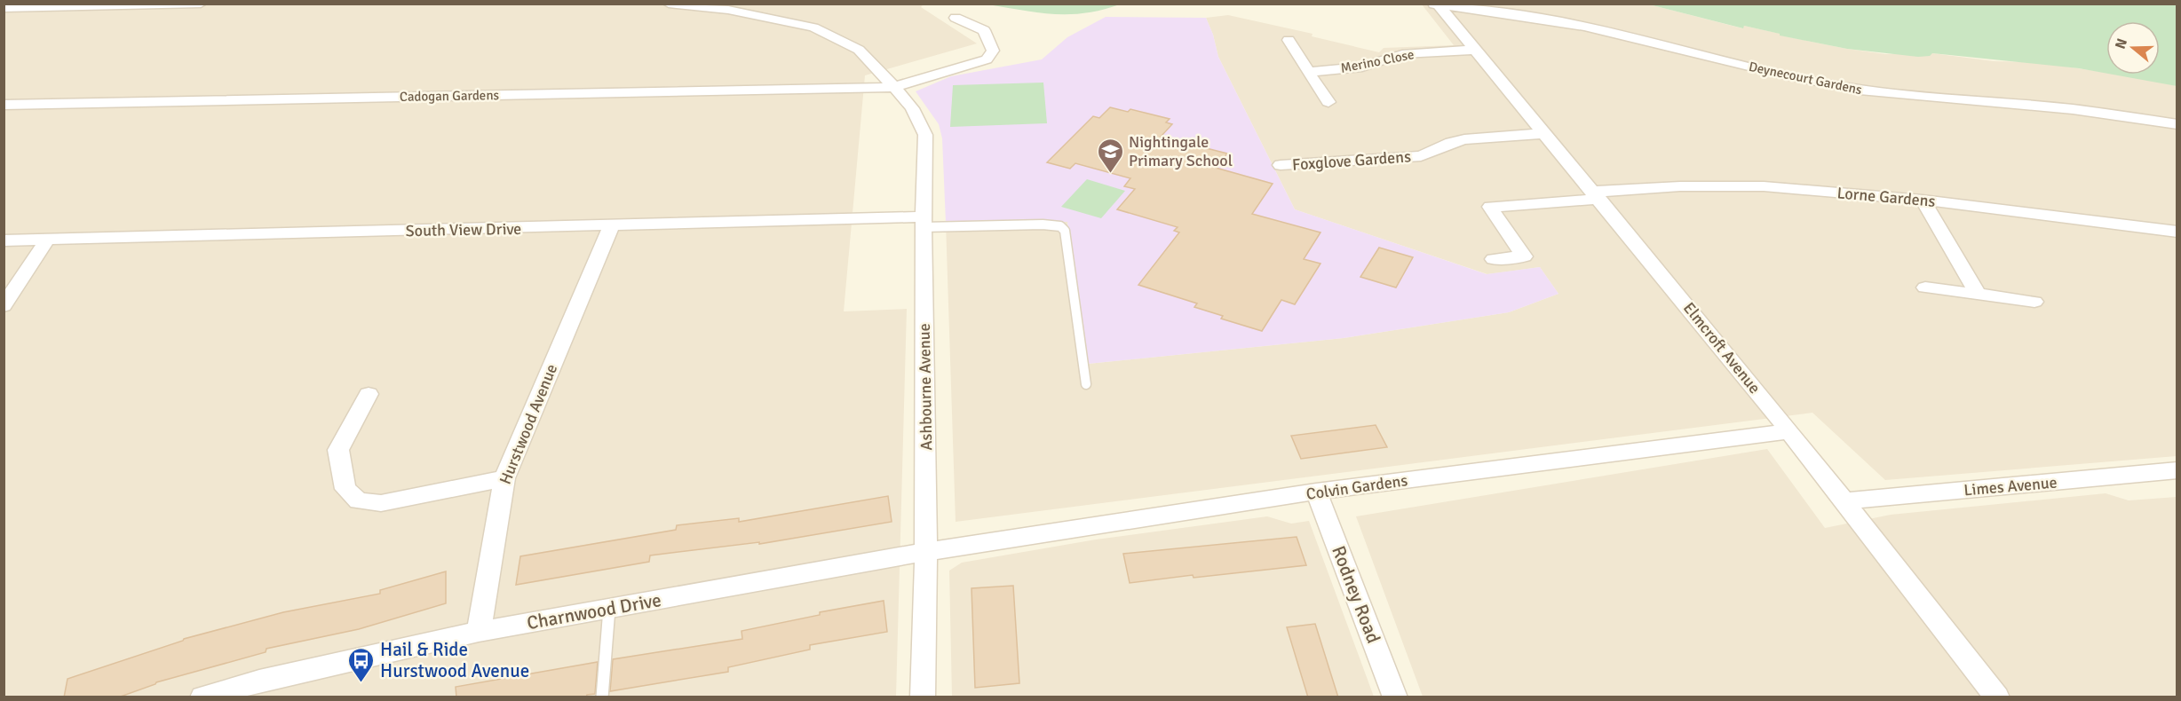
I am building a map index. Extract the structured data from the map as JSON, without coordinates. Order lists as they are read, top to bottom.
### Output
{
  "streets": {
    "street": [
      "Merino Close",
      "Deynecourt Gardens",
      "Cadogan Gardens",
      "Foxglove Gardens",
      "Lorne Gardens",
      "South View Drive",
      "Elmcroft Avenue",
      "Ashbourne Avenue",
      "Hurstwood Avenue",
      "Limes Avenue",
      "Colvin Gardens",
      "Rodney Road",
      "Charnwood Drive"
    ]
  },
  "crossings": [
    ["Merino Close", "Elmcroft Avenue"],
    ["Deynecourt Gardens", "Elmcroft Avenue"],
    ["Cadogan Gardens", "Ashbourne Avenue"],
    ["Foxglove Gardens", "Elmcroft Avenue"],
    ["Lorne Gardens", "Elmcroft Avenue"],
    ["South View Drive", "Ashbourne Avenue"],
    ["South View Drive", "Hurstwood Avenue"],
    ["Elmcroft Avenue", "Limes Avenue"],
    ["Elmcroft Avenue", "Colvin Gardens"],
    ["Ashbourne Avenue", "Colvin Gardens"],
    ["Ashbourne Avenue", "Charnwood Drive"],
    ["Hurstwood Avenue", "Charnwood Drive"],
    ["Colvin Gardens", "Rodney Road"],
    ["Colvin Gardens", "Charnwood Drive"]
  ],
  "places": {
    "school or university": ["Nightingale Primary School"],
    "bus stop": ["Hail & Ride Hurstwood Avenue"]
  },
  "north": "left"
}
